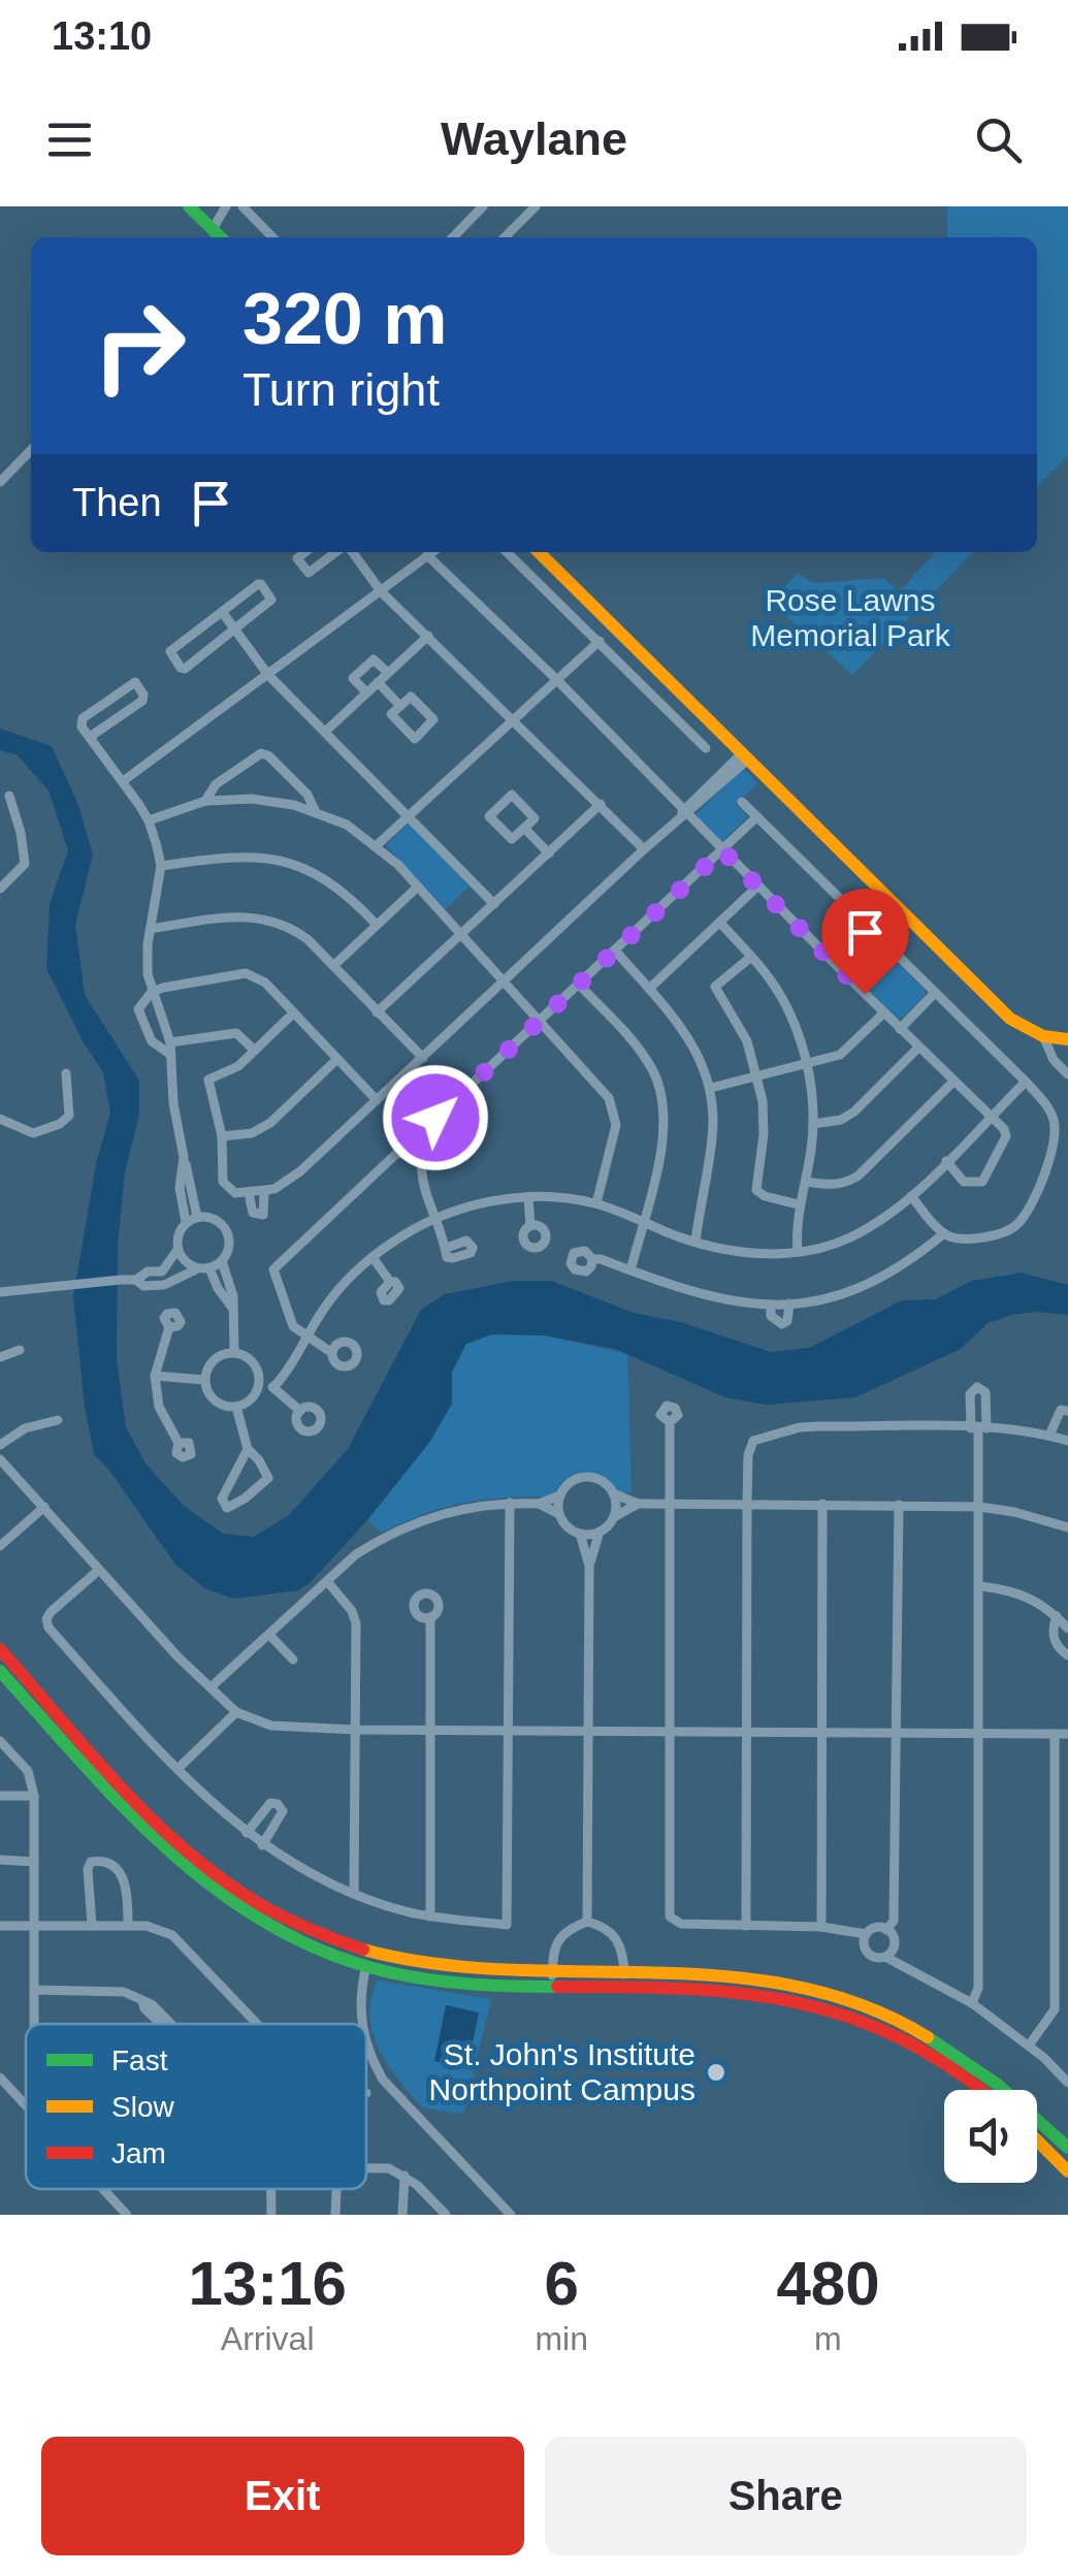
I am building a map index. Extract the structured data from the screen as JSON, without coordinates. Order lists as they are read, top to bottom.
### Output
{
  "parks": ["Rose Lawns Memorial Park"],
  "places": ["St. John's Institute Northpoint Campus"],
  "legend": ["Fast", "Slow", "Jam"],
  "page": {
    "status": "13:10",
    "header": "Waylane",
    "turn": ["320 m", "Turn right"],
    "then": "Then",
    "eta": [
      "13:16",
      "Arrival",
      "6",
      "min",
      "480",
      "m"
    ],
    "buttons": ["Exit", "Share"]
  }
}
